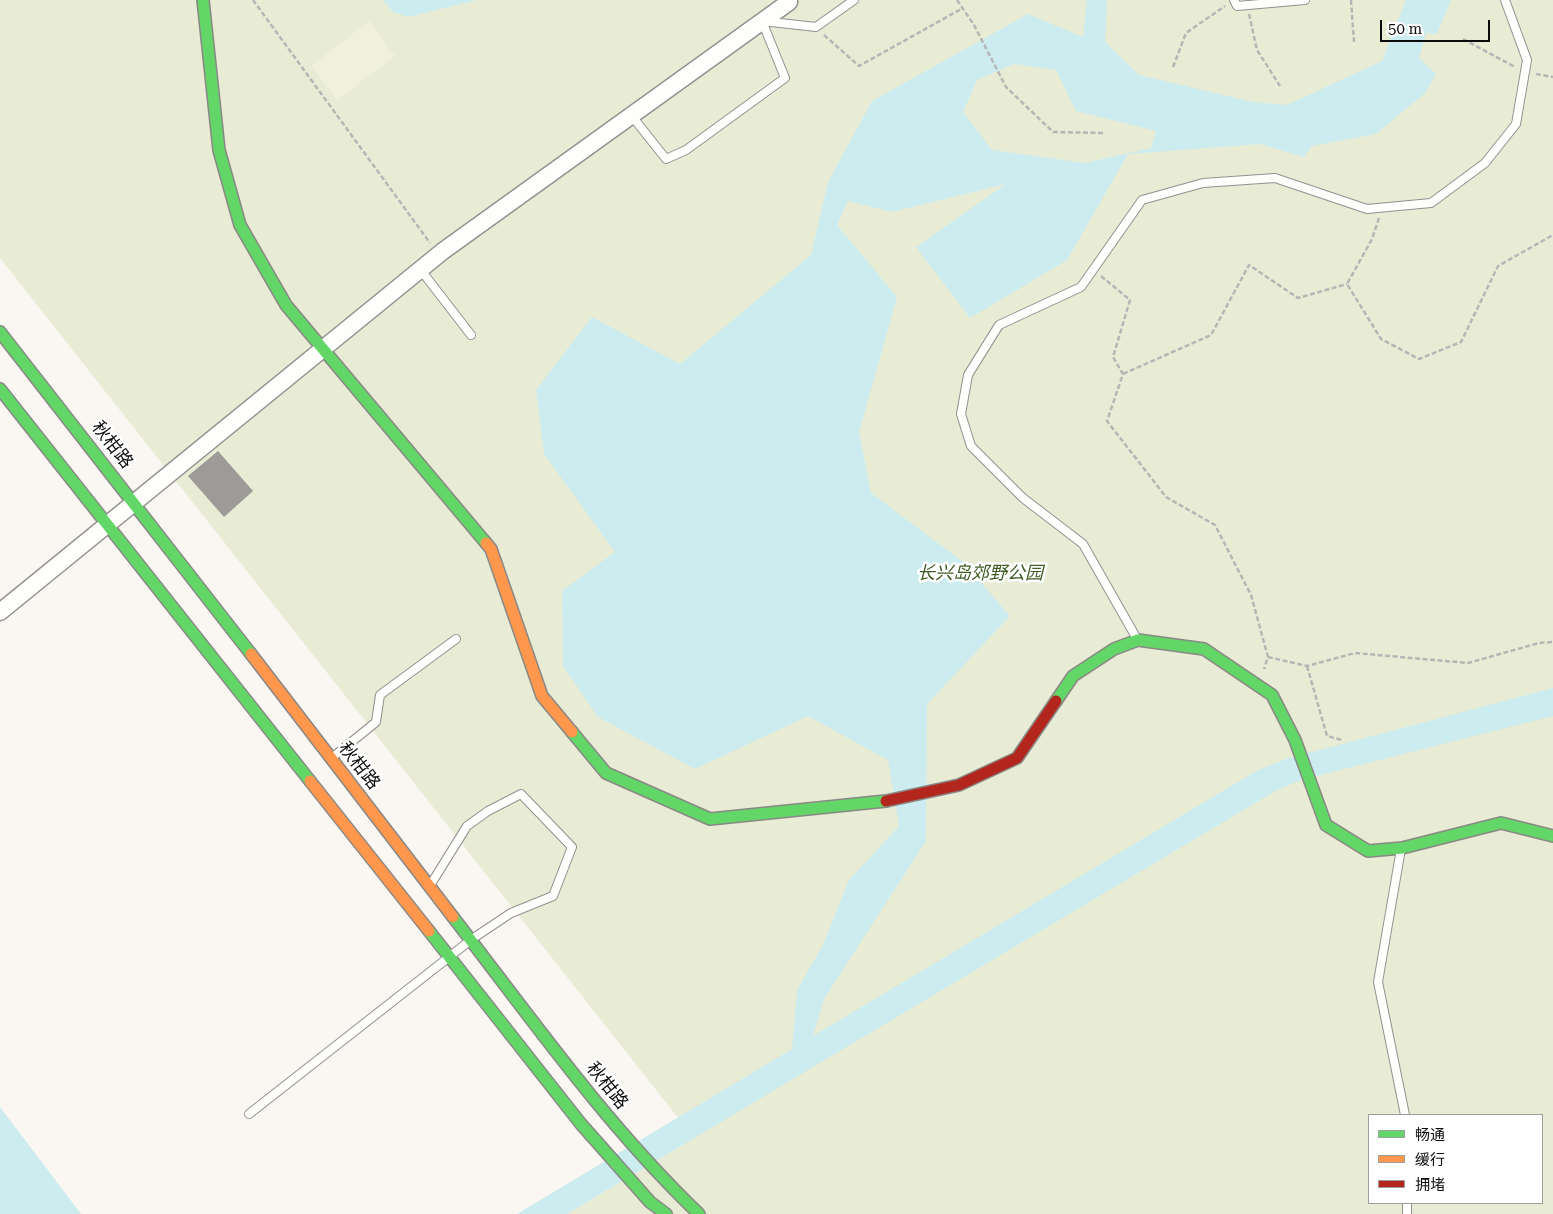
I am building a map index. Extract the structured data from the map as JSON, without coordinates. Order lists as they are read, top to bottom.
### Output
{
  "streets": {
    "street": ["秋柑路"]
  },
  "parks": ["长兴岛郊野公园"],
  "legend": ["畅通", "缓行", "拥堵"],
  "scale_bar": "50 m"
}
